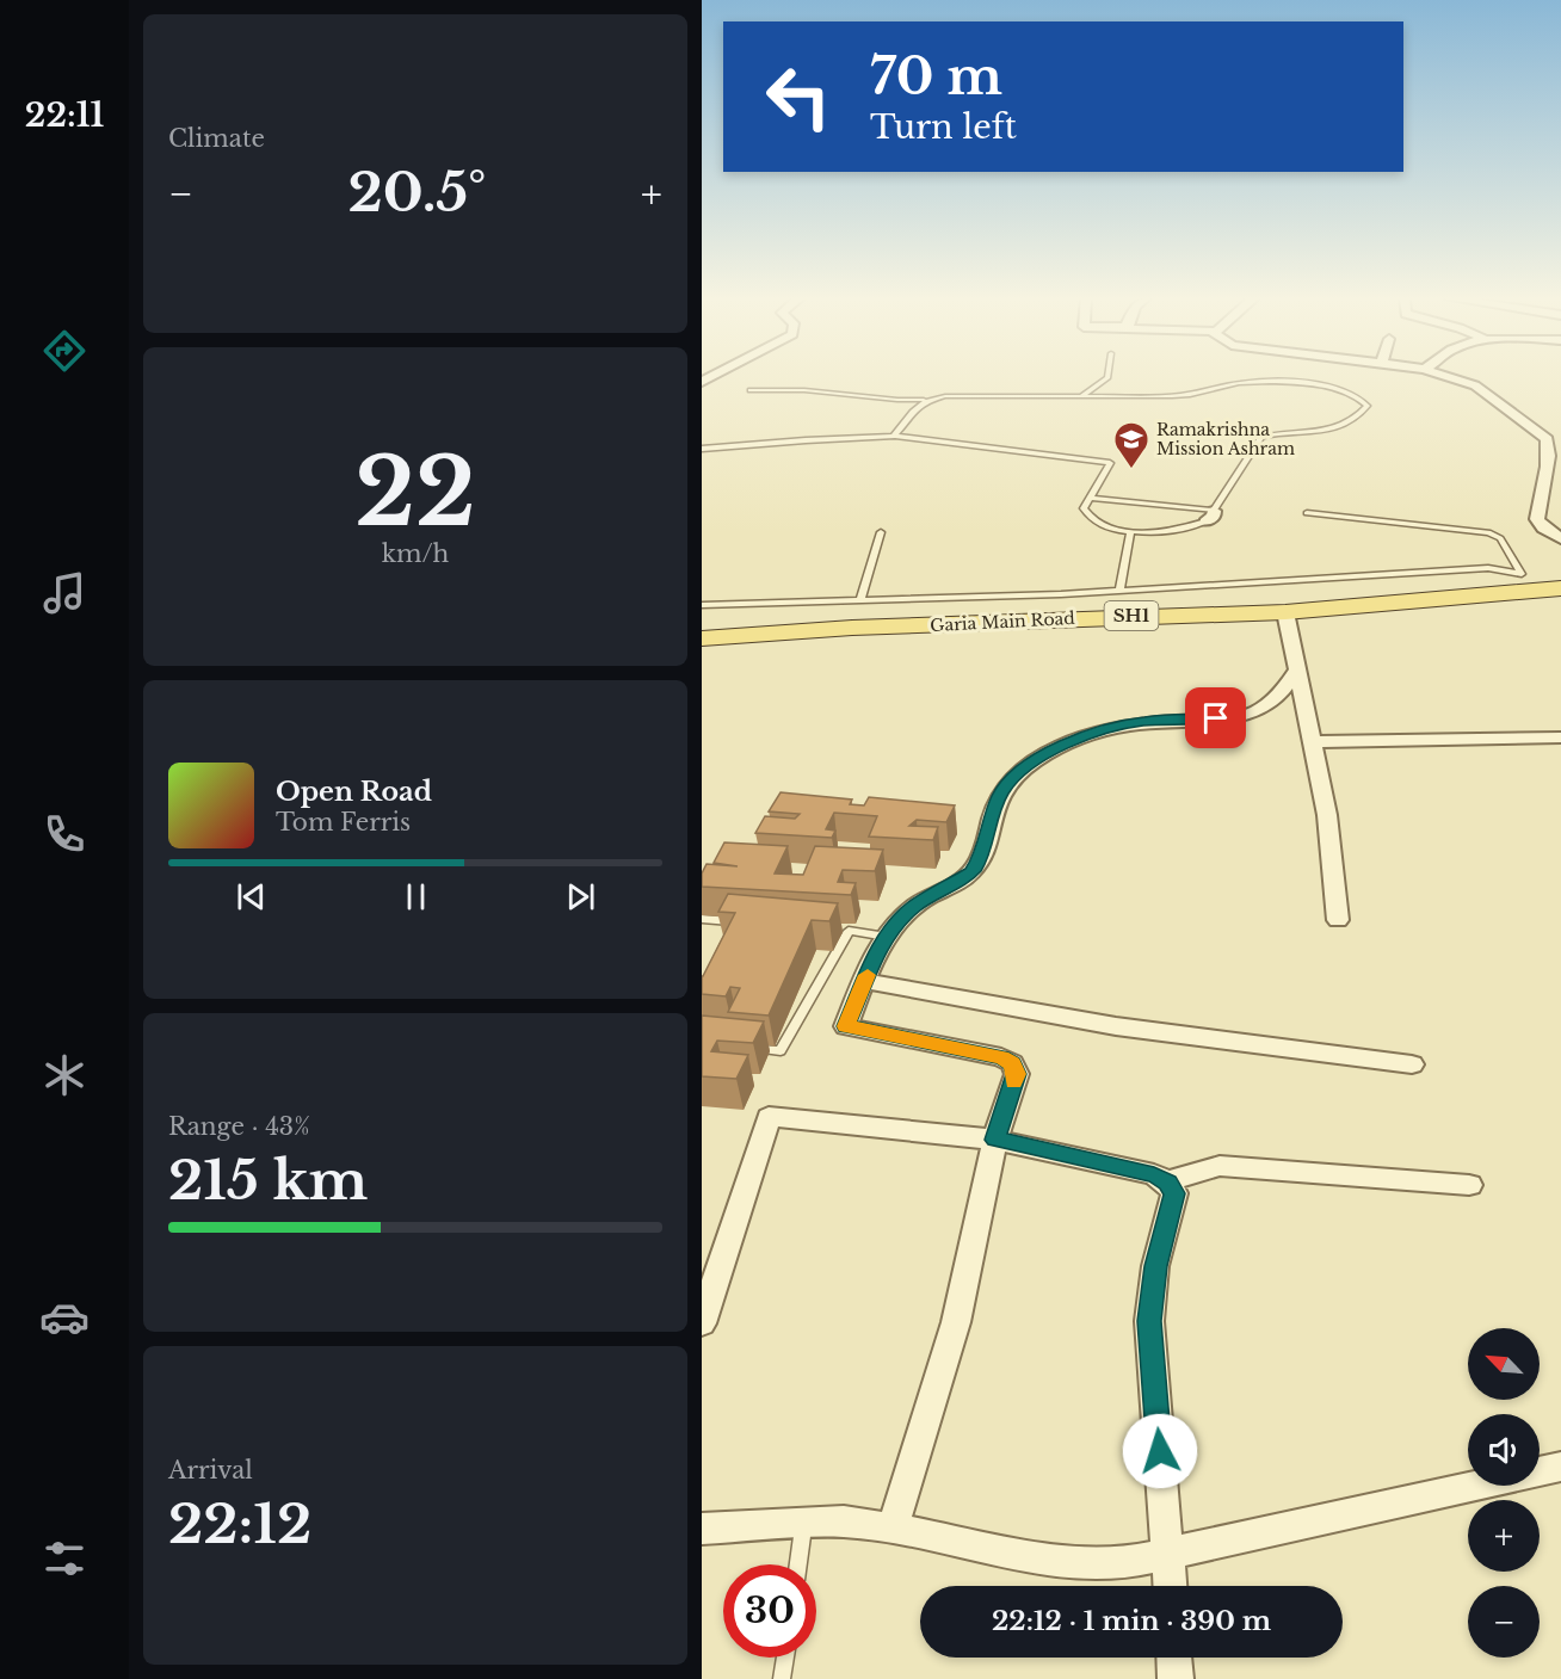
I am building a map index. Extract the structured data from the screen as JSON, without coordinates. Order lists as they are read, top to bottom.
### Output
{
  "streets": {
    "main road": ["SH1", "Garia Main Road"]
  },
  "places": {
    "school or university": ["Ramakrishna Mission Ashram"]
  },
  "north": "top left",
  "page": {
    "tabs": "22:11",
    "tile": [
      "Climate",
      ["22", "km/h"],
      ["Range · 43%", "215 km"],
      ["Arrival", "22:12"]
    ],
    "turn": ["70 m", "Turn left"],
    "heat": ["−", "20.5°", "+"],
    "song": ["Open Road", "Tom Ferris"],
    "map_buttons": ["+", "−"],
    "limit": "30",
    "trip": "22:12 · 1 min · 390 m"
  }
}
